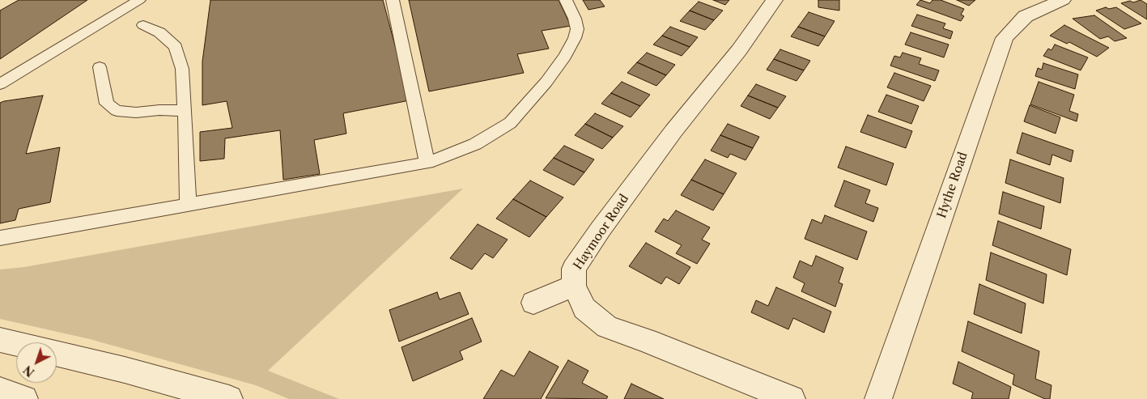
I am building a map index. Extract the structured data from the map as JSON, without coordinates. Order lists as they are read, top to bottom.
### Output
{
  "streets": {
    "street": ["Hythe Road", "Haymoor Road"]
  },
  "north": "bottom left"
}
